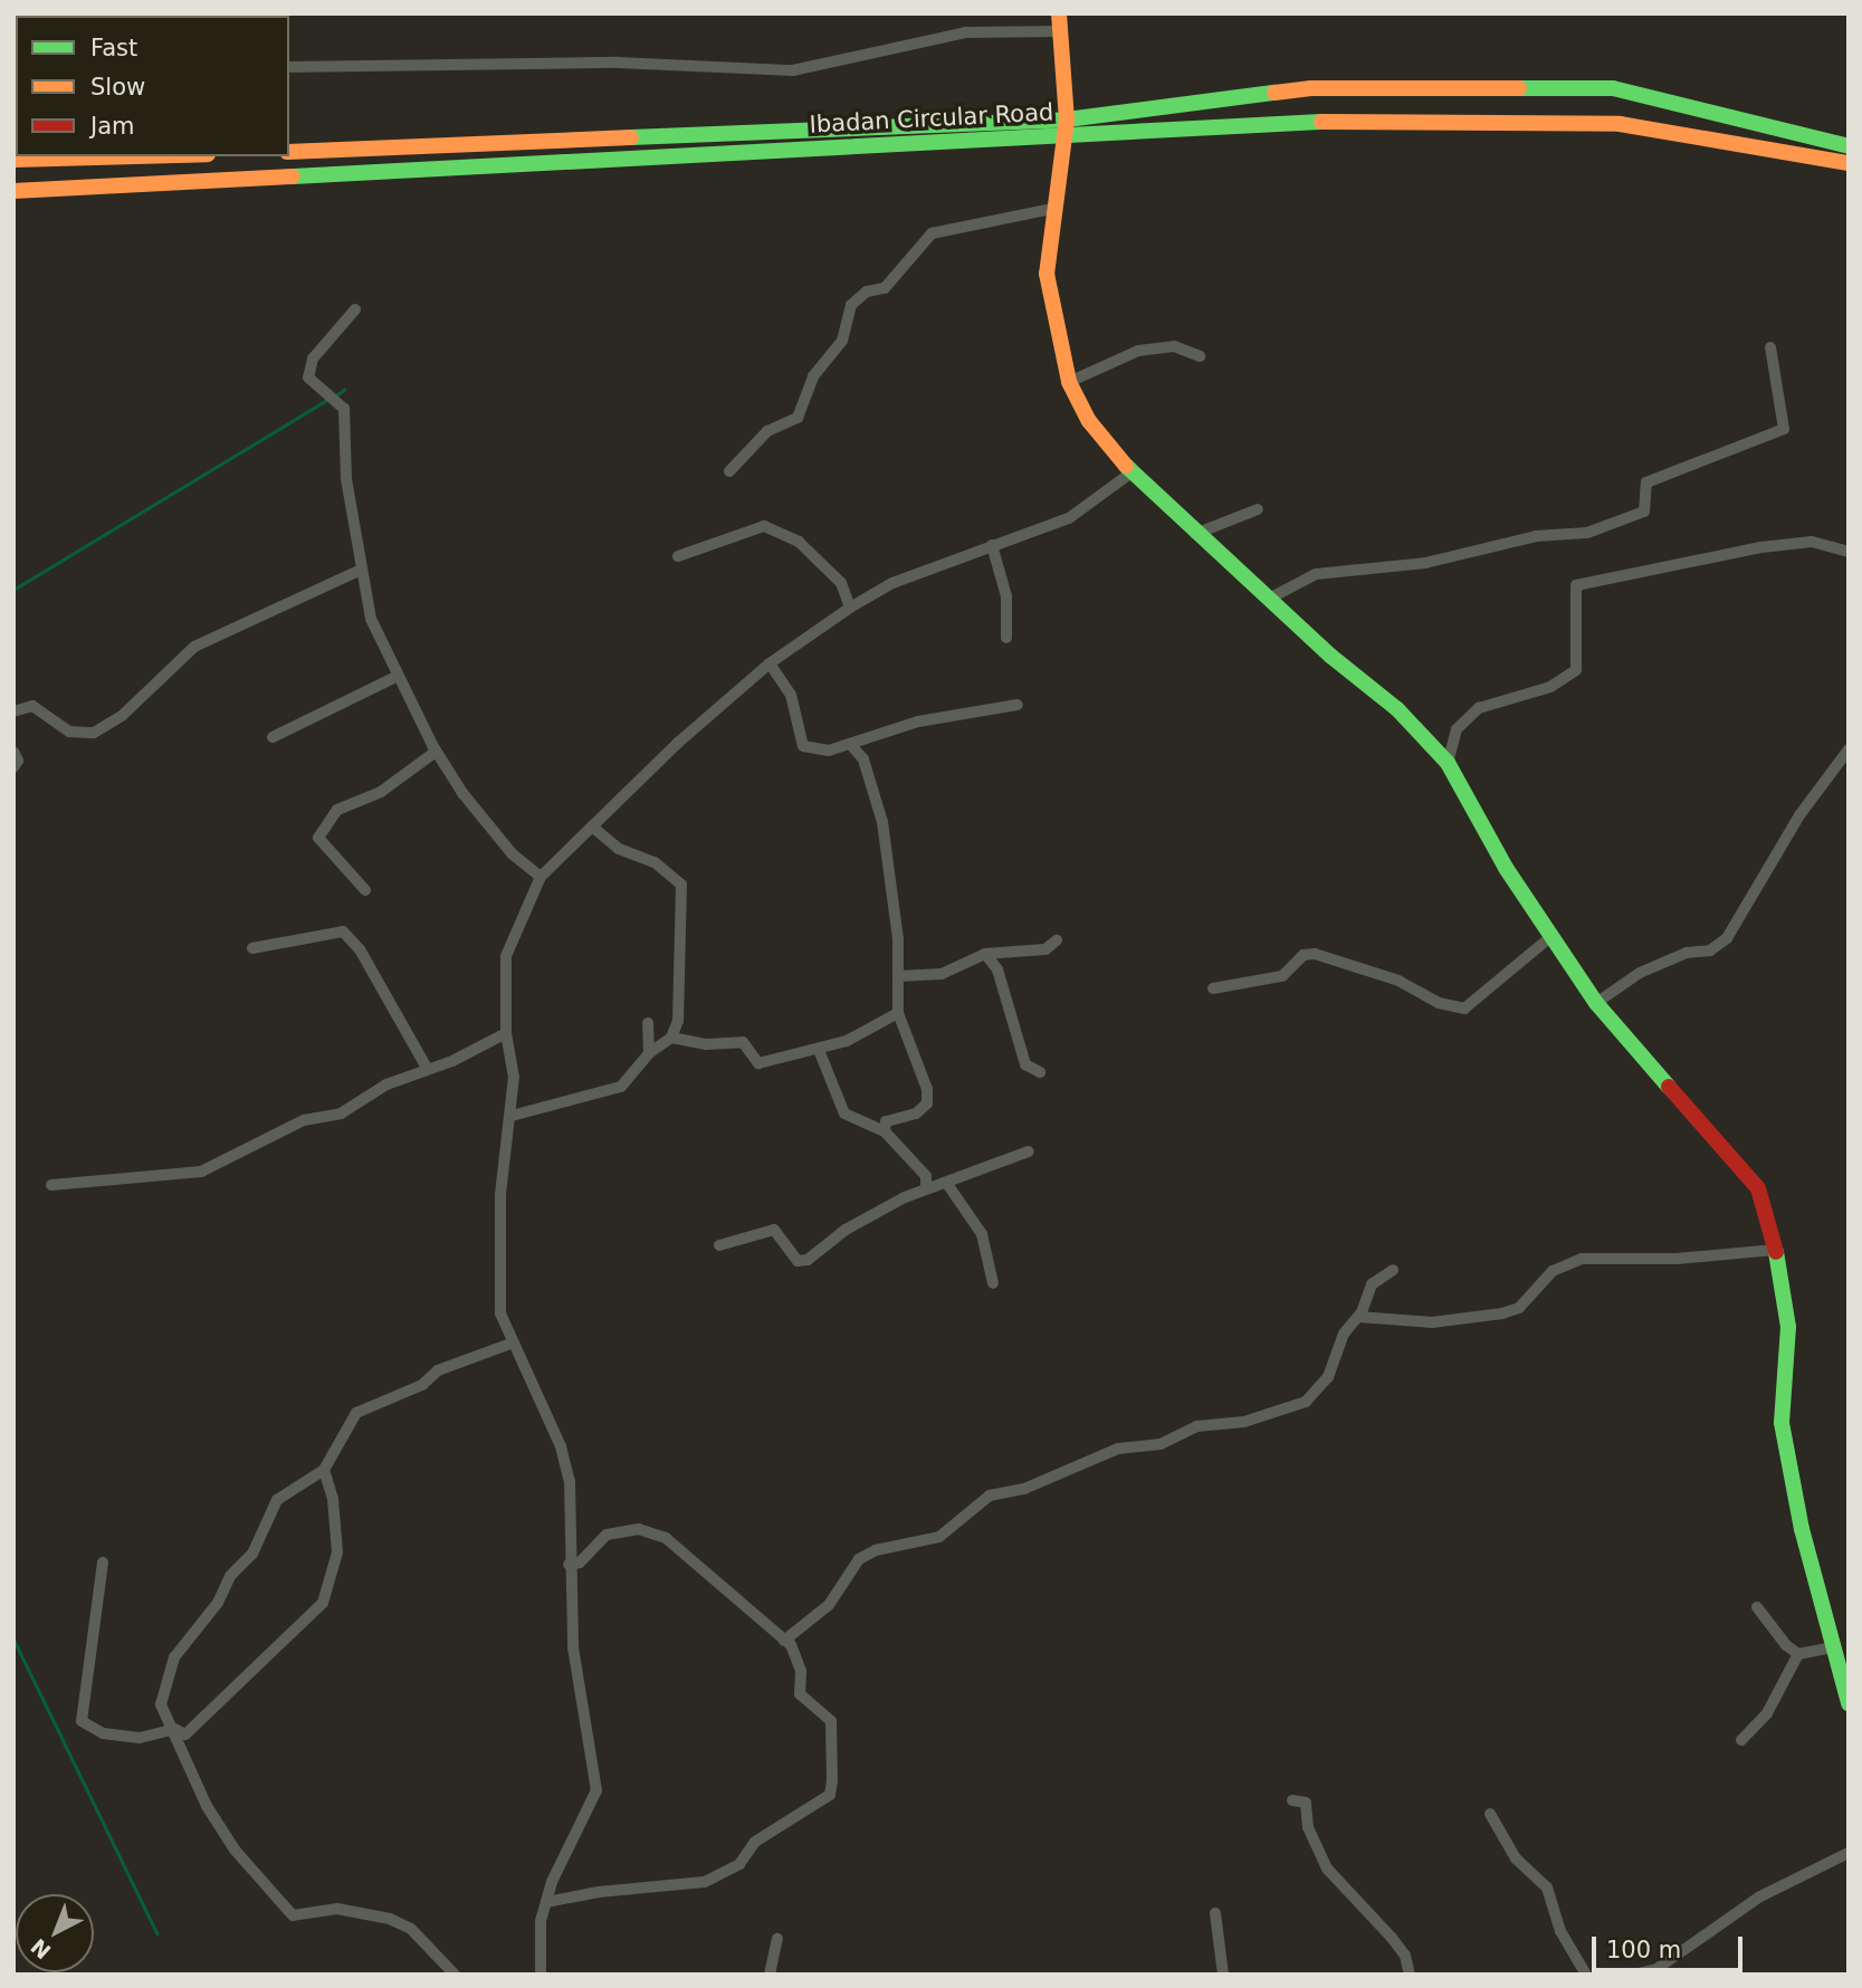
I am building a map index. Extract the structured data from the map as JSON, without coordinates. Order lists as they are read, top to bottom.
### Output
{
  "streets": {
    "main road": ["Ibadan Circular Road"]
  },
  "legend": ["Fast", "Slow", "Jam"],
  "scale_bar": "100 m",
  "north": "bottom left"
}
